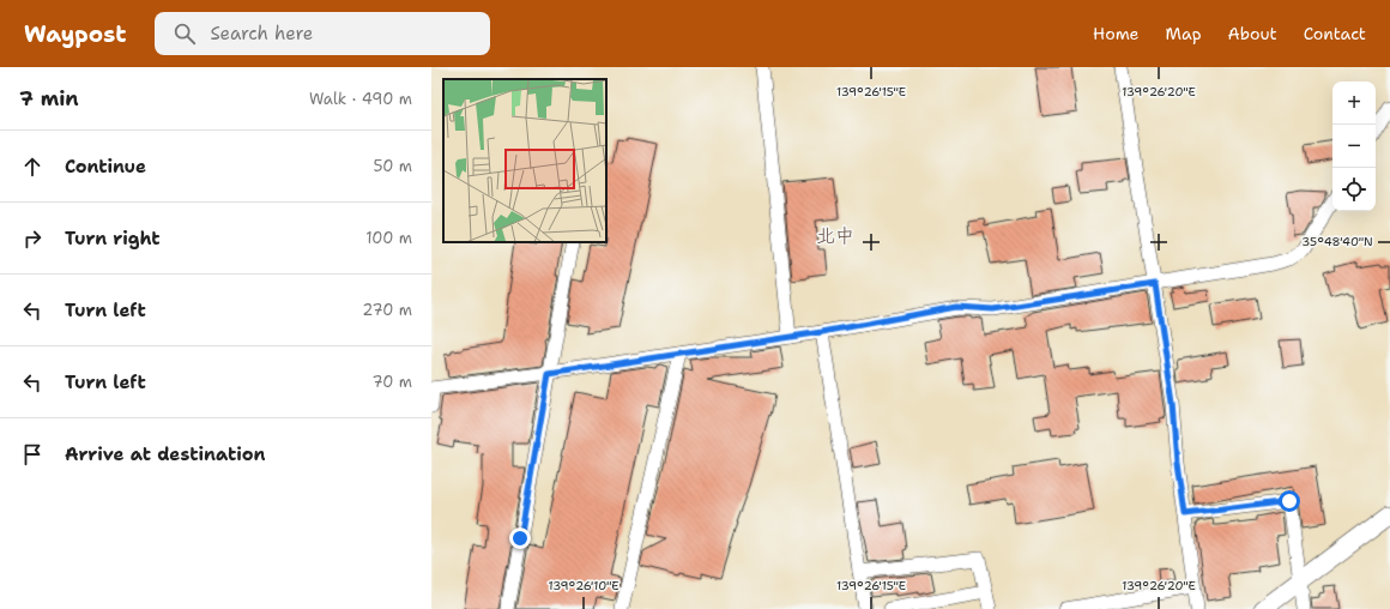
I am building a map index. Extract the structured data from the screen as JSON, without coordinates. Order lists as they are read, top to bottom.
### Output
{
  "districts": ["北中"],
  "page": {
    "header": "Waypost",
    "search": "Search here",
    "nav": [
      "Home",
      "Map",
      "About",
      "Contact"
    ],
    "heading": ["7 min", "Walk · 490 m"],
    "map_buttons": ["+", "−"],
    "list": [
      ["Continue", "50 m"],
      ["Turn right", "100 m"],
      ["Turn left", "270 m"],
      ["Turn left", "70 m"],
      "Arrive at destination"
    ]
  },
  "coordinates": [
    "139°26'15\"E",
    "139°26'20\"E",
    "35°48'40\"N",
    "139°26'10\"E"
  ]
}
